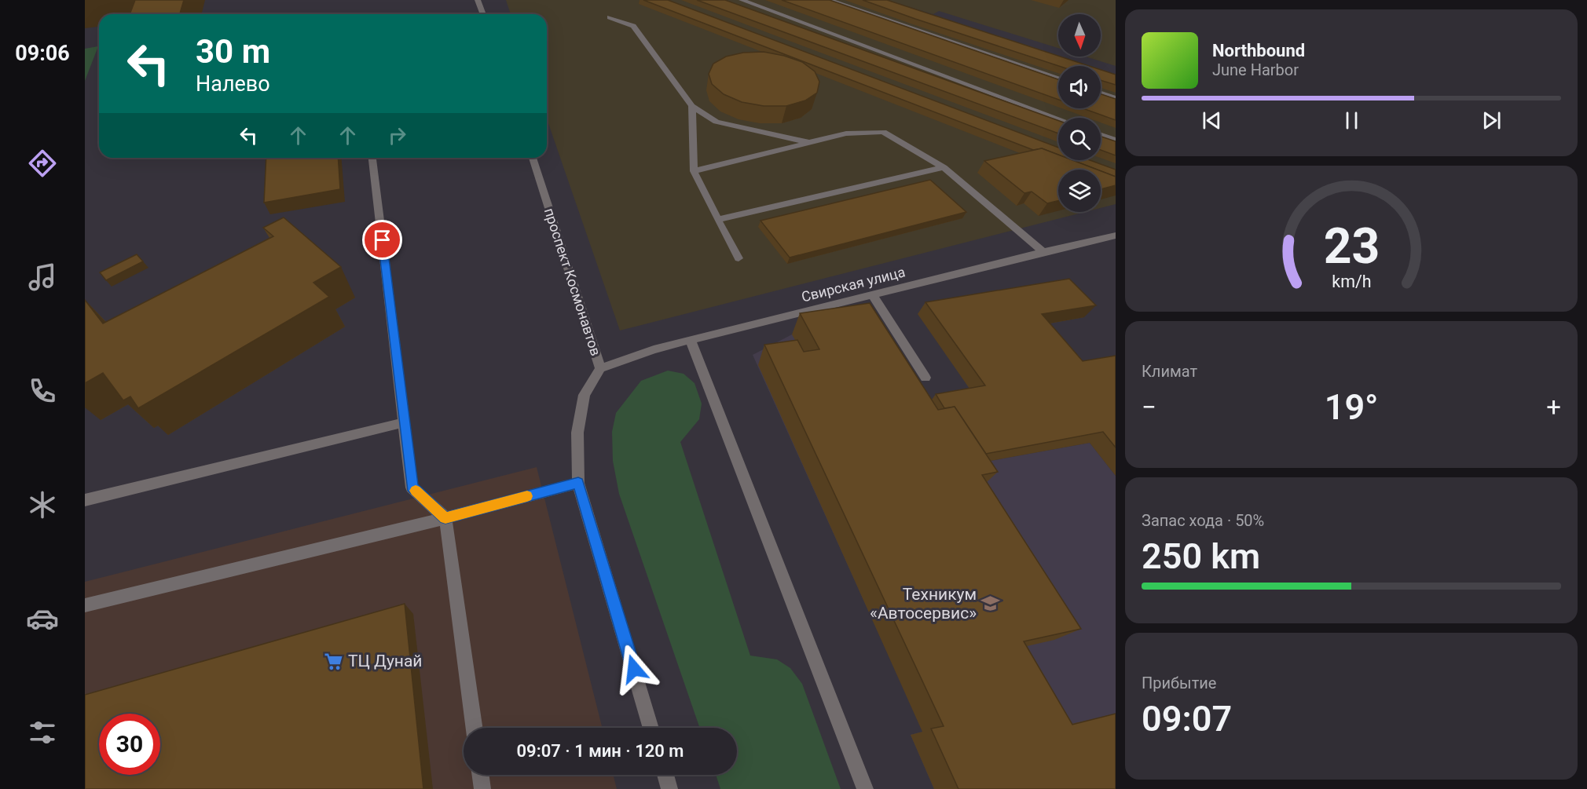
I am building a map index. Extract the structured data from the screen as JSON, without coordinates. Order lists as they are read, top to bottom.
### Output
{
  "streets": {
    "street": ["проспект Космонавтов", "Свирская улица"]
  },
  "crossings": [
    ["проспект Космонавтов", "Свирская улица"]
  ],
  "places": {
    "school or university": ["Техникум «Автосервис»"],
    "supermarket": ["ТЦ Дунай"]
  },
  "north": "bottom",
  "page": {
    "tabs": "09:06",
    "turn": ["30 m", "Налево"],
    "song": ["Northbound", "June Harbor"],
    "tile": [
      "Климат",
      ["Запас хода · 50%", "250 km"],
      ["Прибытие", "09:07"]
    ],
    "heat": ["−", "19°", "+"],
    "limit": "30",
    "trip": "09:07 · 1 мин · 120 m",
    "gauge": ["23", "km/h"]
  }
}
